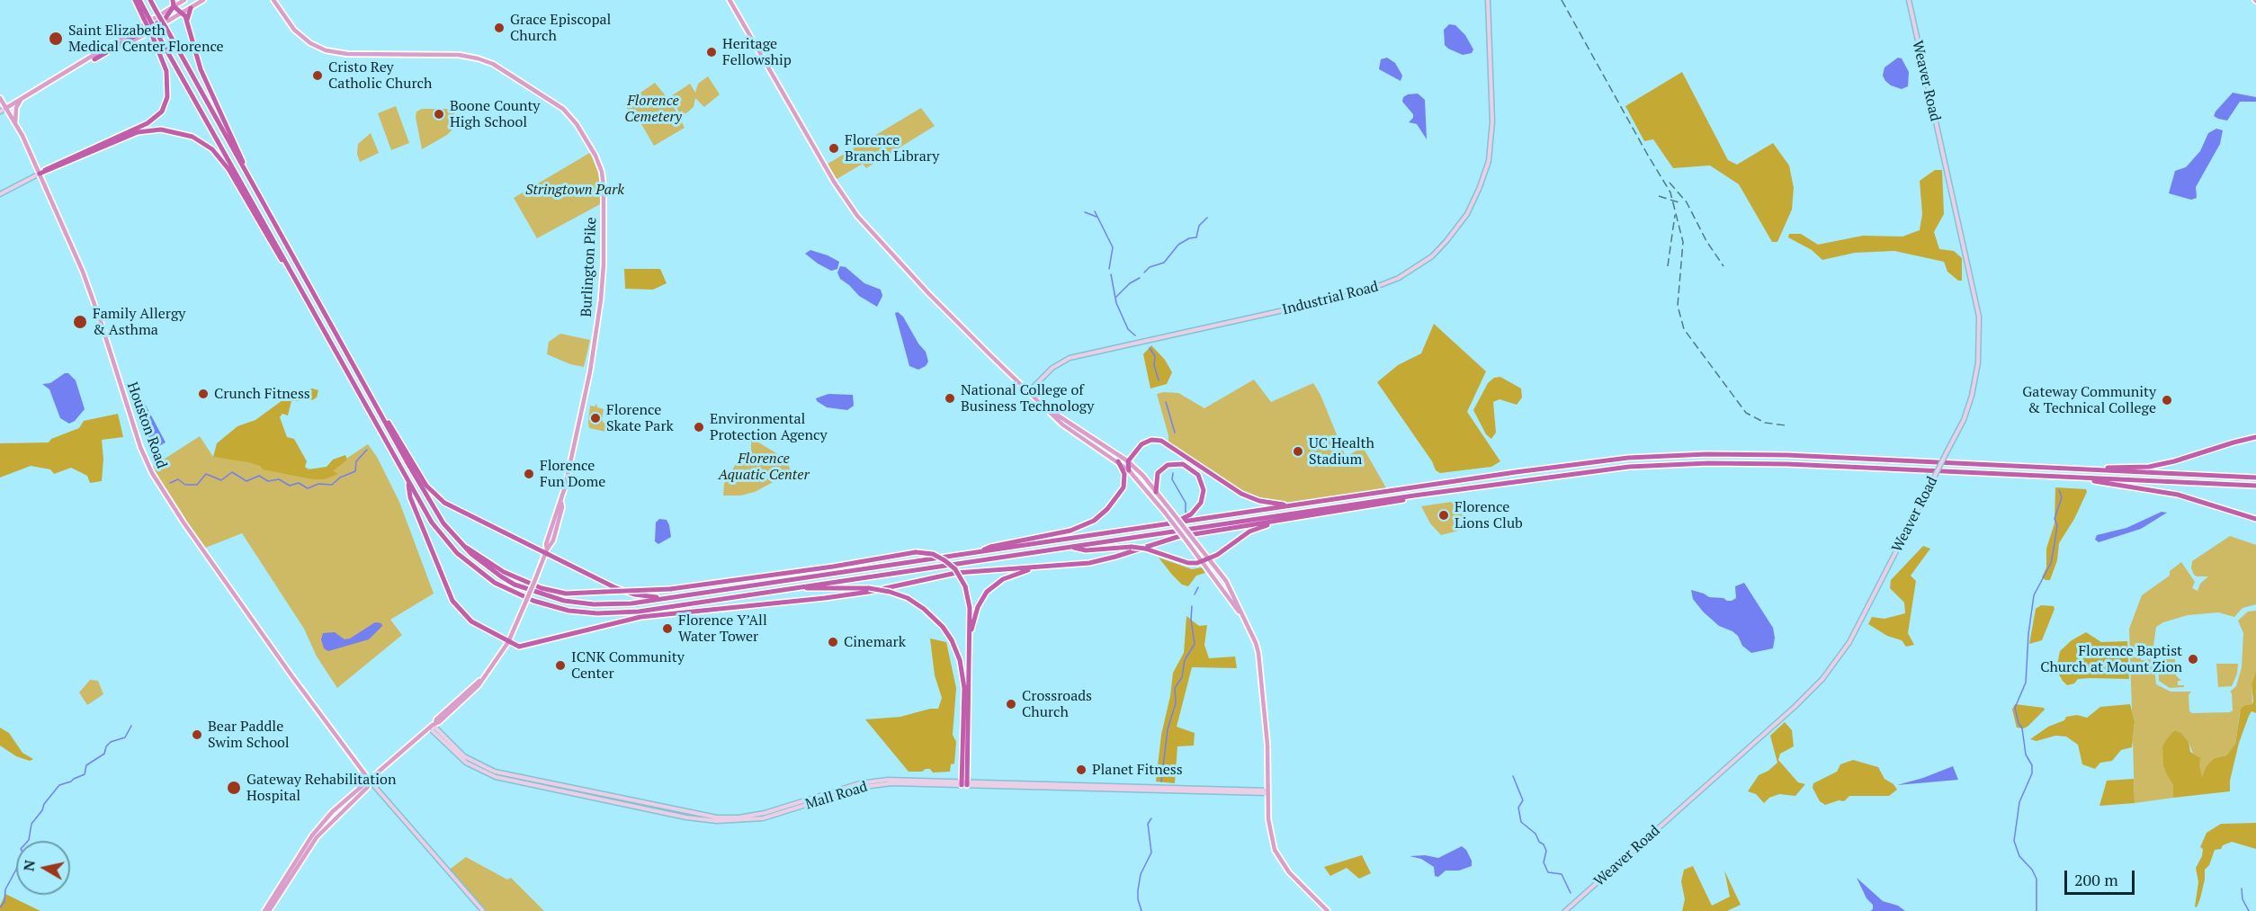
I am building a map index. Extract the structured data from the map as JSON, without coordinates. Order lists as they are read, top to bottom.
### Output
{
  "streets": {
    "main road": [
      "Weaver Road",
      "Burlington Pike",
      "Industrial Road",
      "Houston Road",
      "Mall Road"
    ]
  },
  "crossings": [
    ["Burlington Pike", "Houston Road"],
    ["Burlington Pike", "Mall Road"]
  ],
  "parks": ["Florence Cemetery", "Stringtown Park", "Florence Aquatic Center"],
  "places": [
    "Grace Episcopal Church",
    "Saint Elizabeth Medical Center Florence",
    "Heritage Fellowship",
    "Cristo Rey Catholic Church",
    "Boone County High School",
    "Florence Branch Library",
    "Family Allergy & Asthma",
    "Crunch Fitness",
    "National College of Business Technology",
    "Gateway Community & Technical College",
    "Florence Skate Park",
    "Environmental Protection Agency",
    "UC Health Stadium",
    "Florence Fun Dome",
    "Florence Lions Club",
    "Florence Y’All Water Tower",
    "Cinemark",
    "Florence Baptist Church at Mount Zion",
    "ICNK Community Center",
    "Crossroads Church",
    "Bear Paddle Swim School",
    "Planet Fitness",
    "Gateway Rehabilitation Hospital"
  ],
  "scale_bar": "200 m",
  "north": "left"
}
